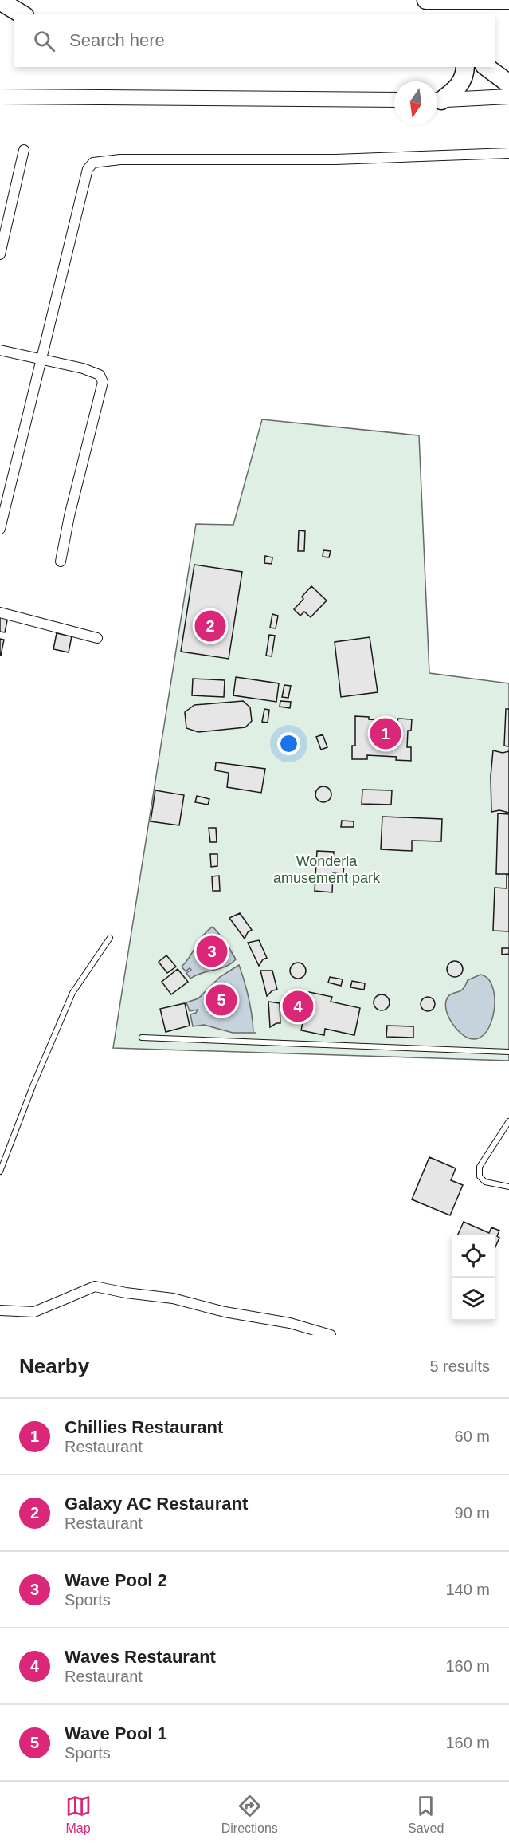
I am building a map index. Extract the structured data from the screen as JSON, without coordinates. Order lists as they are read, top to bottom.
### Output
{
  "parks": ["Wonderla amusement park"],
  "north": "bottom",
  "page": {
    "search": "Search here",
    "pins": [
      "2",
      "1",
      "3",
      "5",
      "4"
    ],
    "heading": ["Nearby", "5 results"],
    "list": [
      {
        "mark": "1",
        "name": "Chillies Restaurant",
        "note": "Restaurant",
        "value": "60 m"
      },
      {
        "mark": "2",
        "name": "Galaxy AC Restaurant",
        "note": "Restaurant",
        "value": "90 m"
      },
      {
        "mark": "3",
        "name": "Wave Pool 2",
        "note": "Sports",
        "value": "140 m"
      },
      {
        "mark": "4",
        "name": "Waves Restaurant",
        "note": "Restaurant",
        "value": "160 m"
      },
      {
        "mark": "5",
        "name": "Wave Pool 1",
        "note": "Sports",
        "value": "160 m"
      }
    ],
    "nav": ["Map", "Directions", "Saved"]
  }
}
